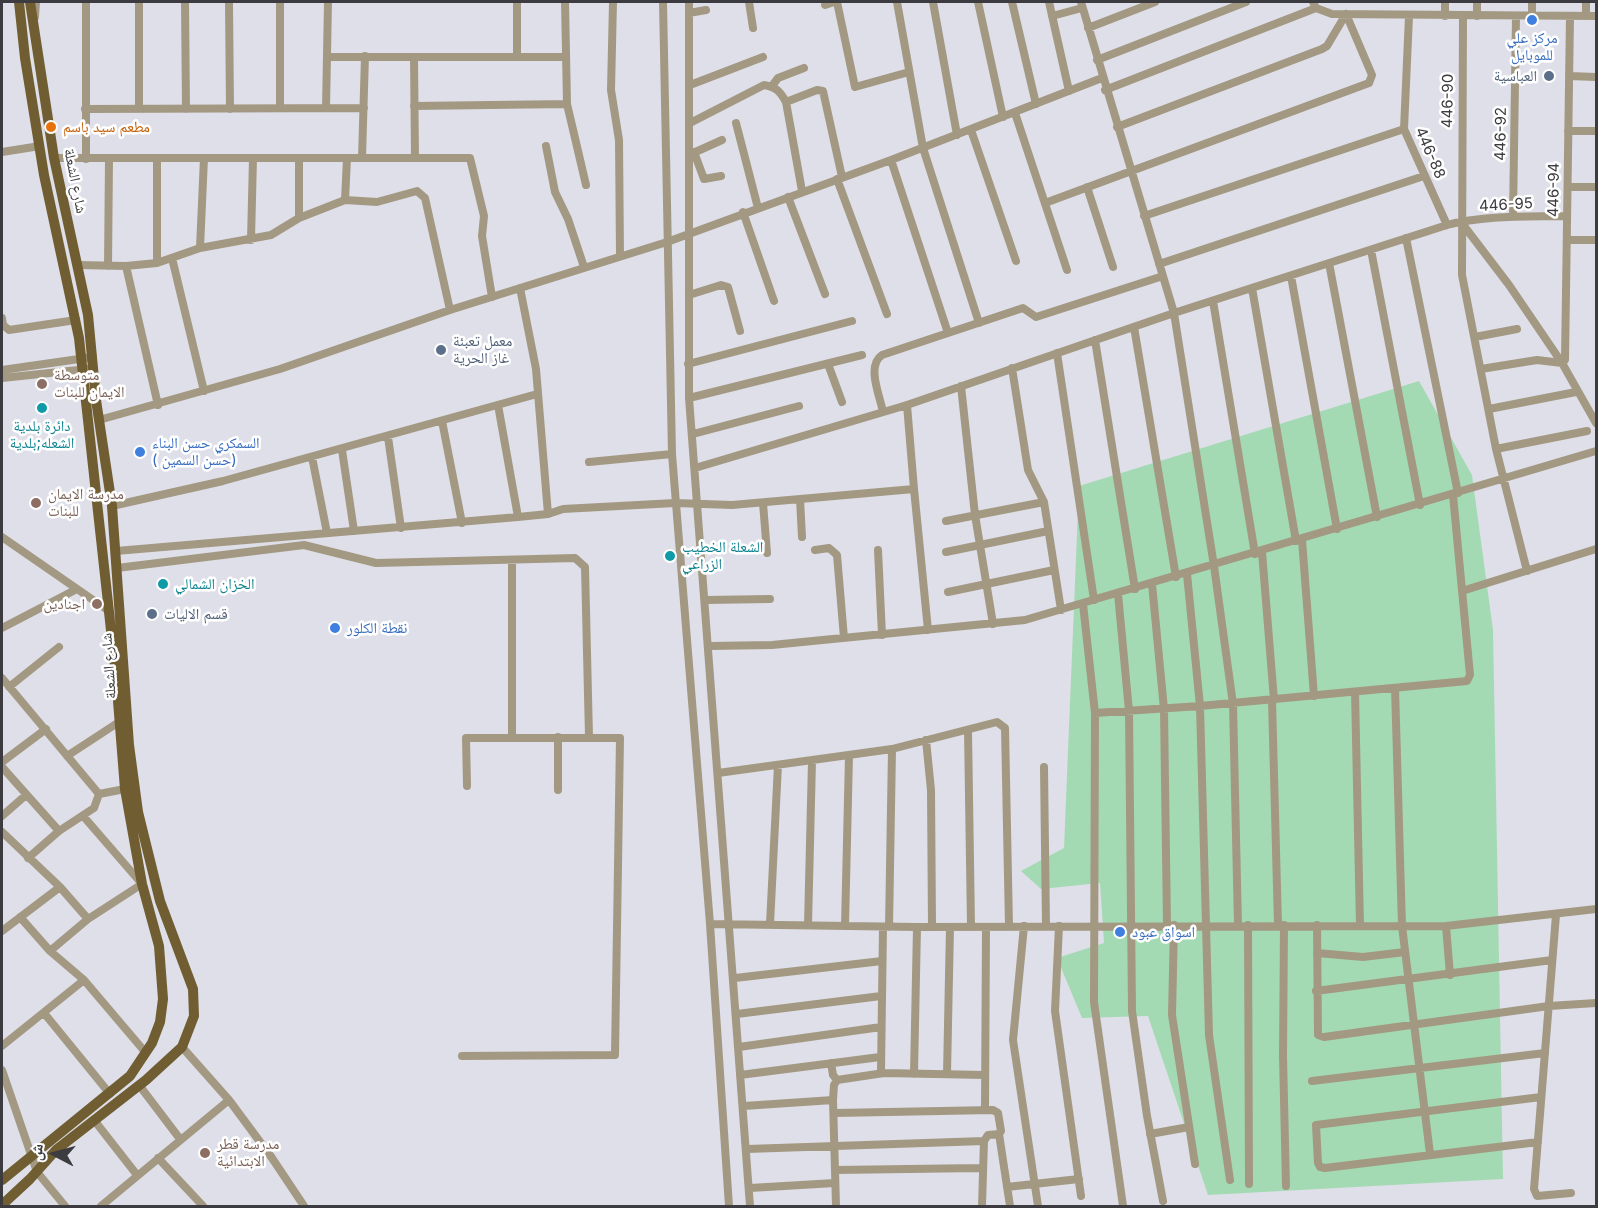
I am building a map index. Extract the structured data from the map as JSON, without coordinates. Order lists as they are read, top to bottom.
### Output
{
  "streets": {
    "main road": ["شارع الشعلة"],
    "street": [
      "446-90",
      "446-92",
      "446-88",
      "446-94",
      "446-95"
    ]
  },
  "crossings": [
    ["446-90", "446-95"],
    ["446-92", "446-95"],
    ["446-88", "446-95"],
    ["446-94", "446-95"]
  ],
  "places": [
    "مركز علي للموبايل",
    "العباسية",
    "مطعم سيد باسم",
    "معمل تعبئة غاز الحرية",
    "متوسطة الايمان للبنات",
    "دائرة بلدية الشعله;بلدية",
    "السمكري حسن البناء ( حسن السمين)",
    "مدرسة الايمان للبنات",
    "الشعلة الخطيب الزراعي",
    "الخزان الشمالي",
    "اجنادين",
    "قسم الاليات",
    "نقطة الكلور",
    "اسواق عبود",
    "مدرسة قطر الابتدائية"
  ],
  "north": "left"
}
